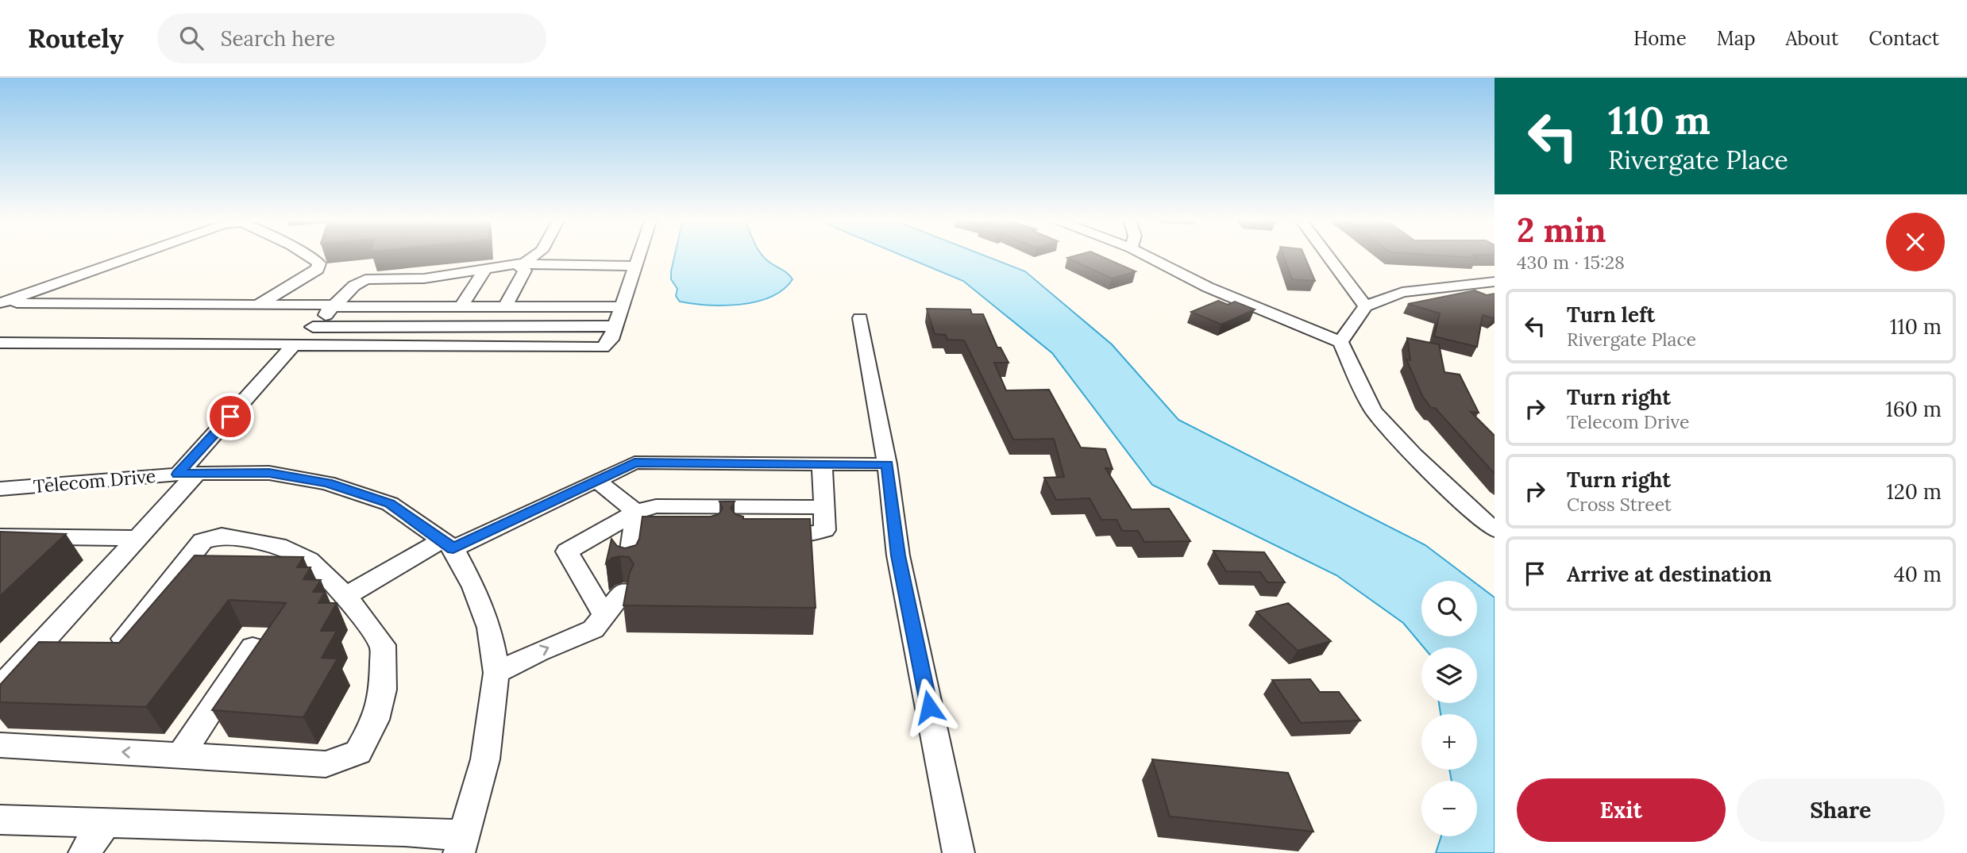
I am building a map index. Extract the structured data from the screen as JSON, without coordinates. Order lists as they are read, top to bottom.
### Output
{
  "streets": {
    "street": ["Telecom Drive"]
  },
  "page": {
    "header": "Routely",
    "search": "Search here",
    "nav": [
      "Home",
      "Map",
      "About",
      "Contact"
    ],
    "turn": ["110 m", "Rivergate Place"],
    "heading": ["2 min", "430 m · 15:28"],
    "list": [
      {
        "name": "Turn left",
        "note": "Rivergate Place",
        "value": "110 m"
      },
      {
        "name": "Turn right",
        "note": "Telecom Drive",
        "value": "160 m"
      },
      {
        "name": "Turn right",
        "note": "Cross Street",
        "value": "120 m"
      },
      {
        "name": "Arrive at destination",
        "value": "40 m"
      }
    ],
    "map_buttons": ["+", "−"],
    "buttons": ["Exit", "Share"]
  }
}
